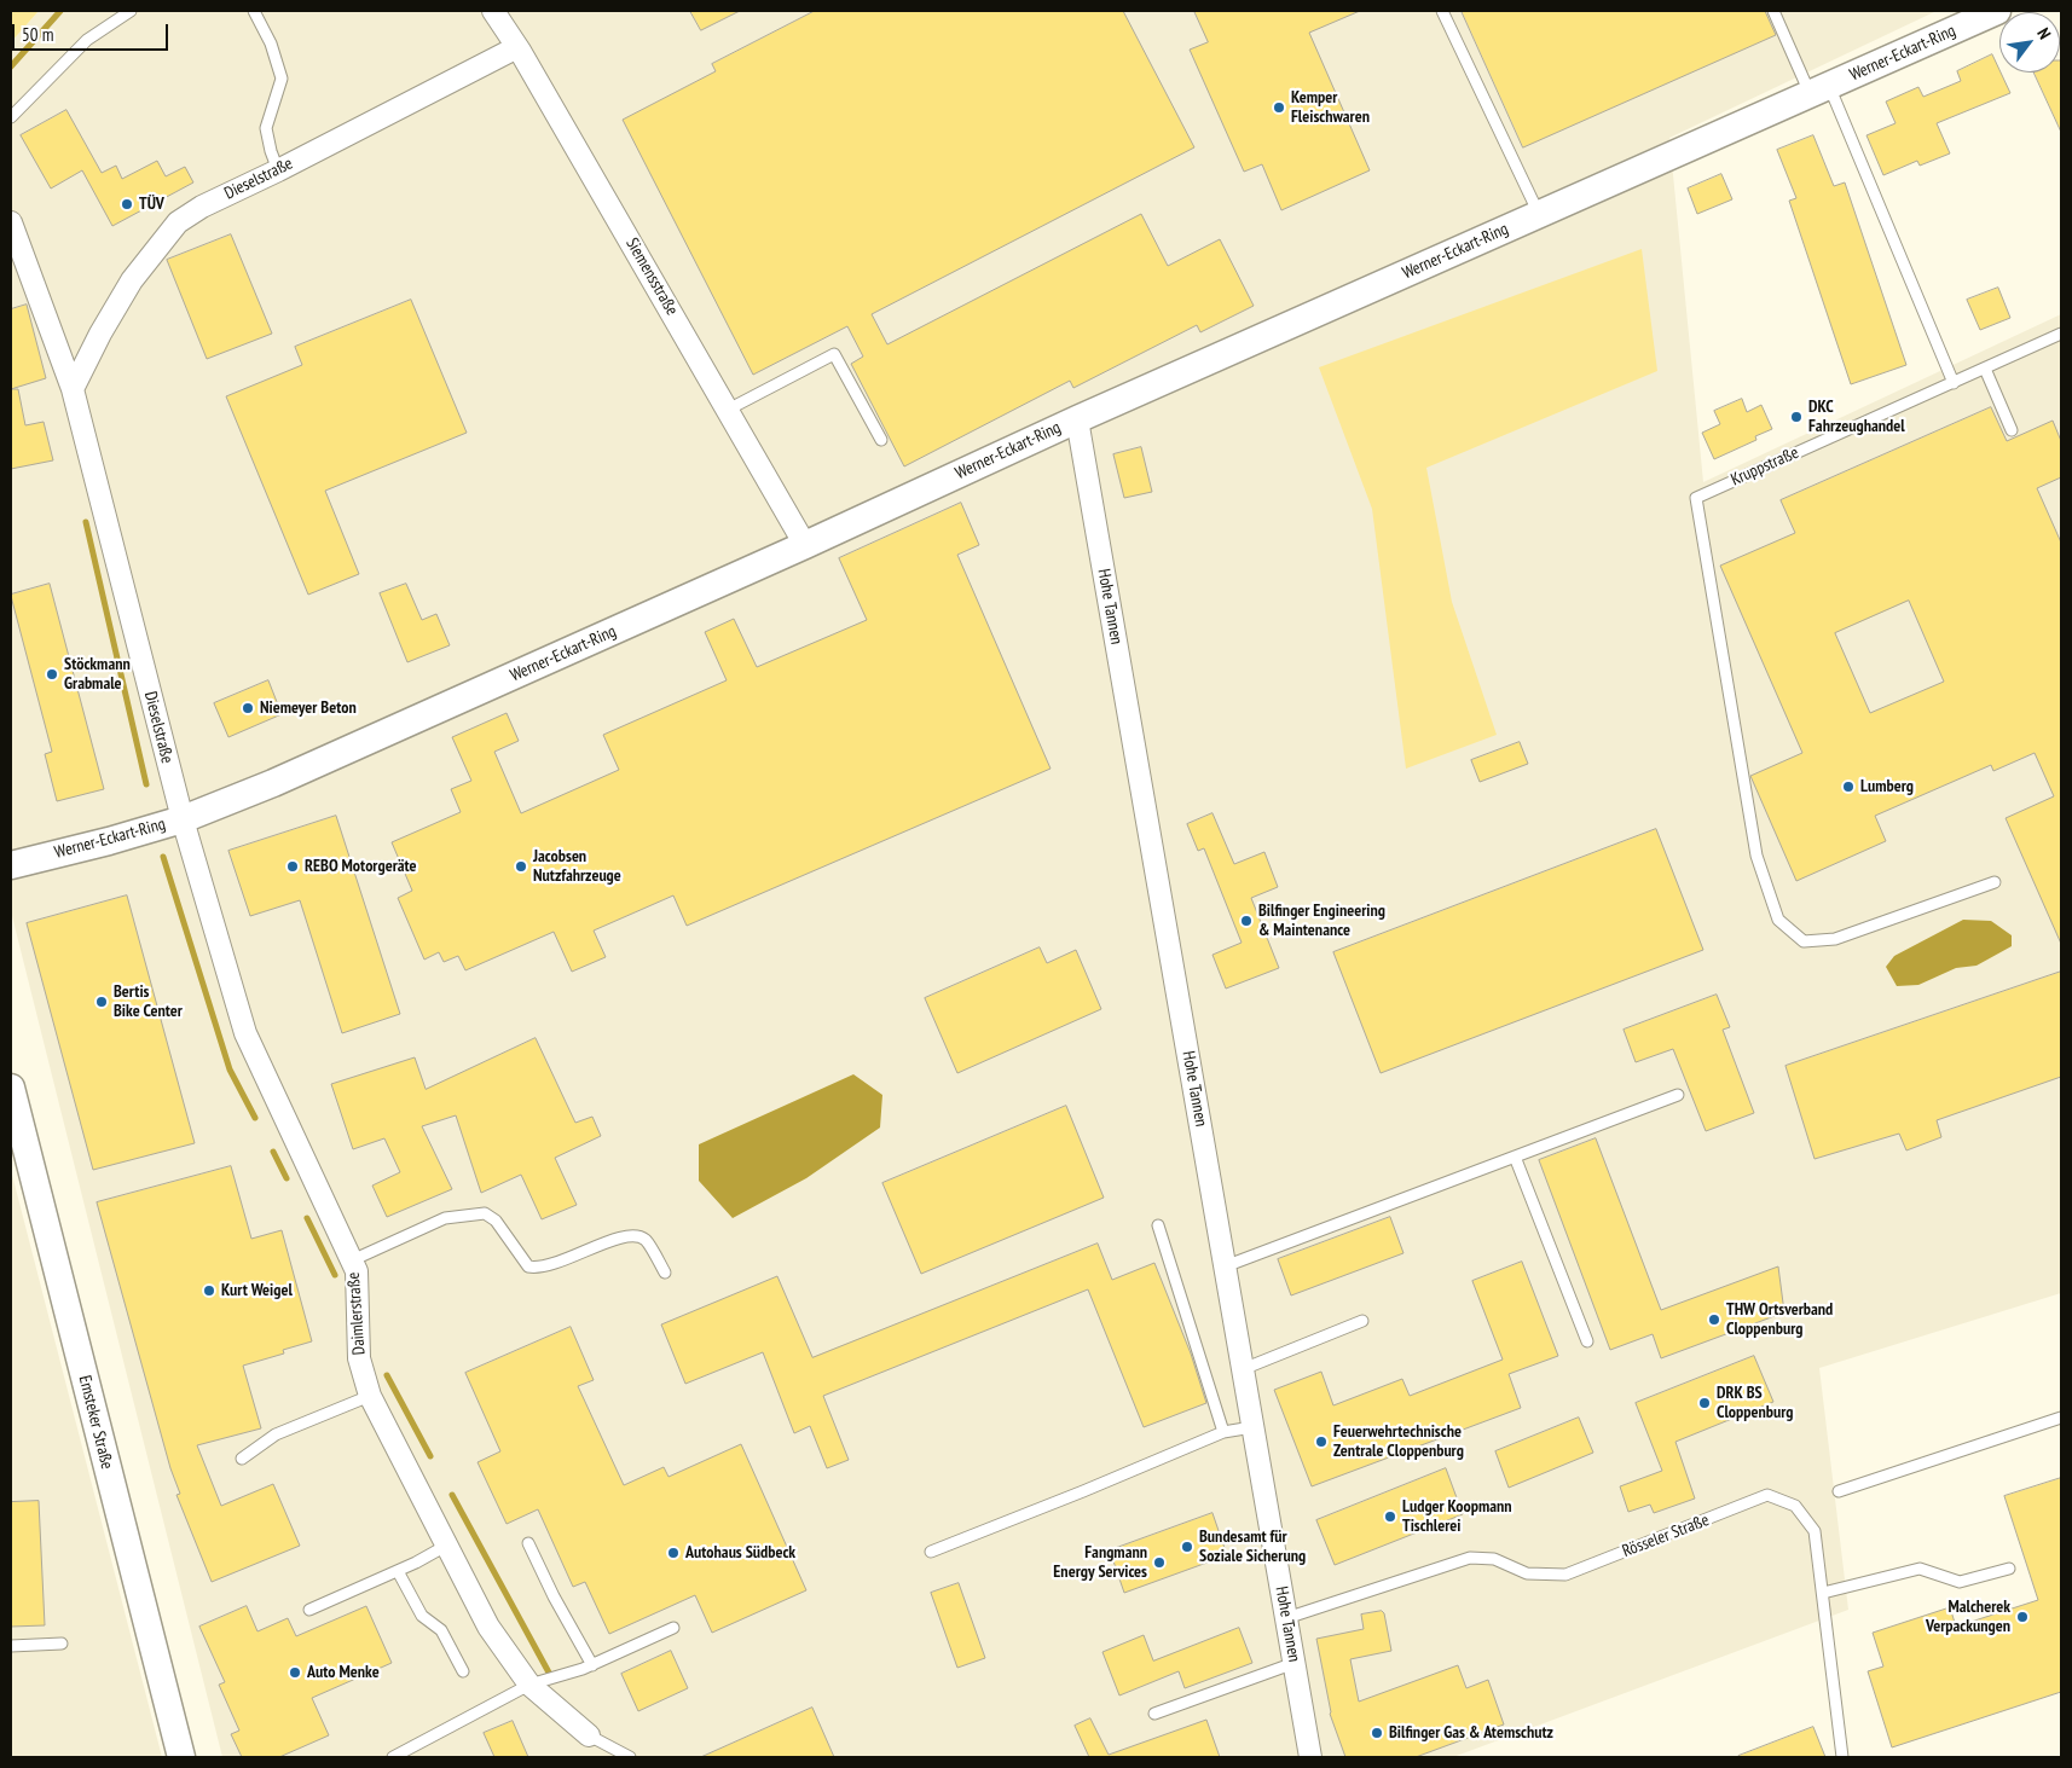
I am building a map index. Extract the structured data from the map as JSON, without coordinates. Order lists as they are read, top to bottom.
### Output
{
  "streets": {
    "street": [
      "Werner-Eckart-Ring",
      "Dieselstraße",
      "Siemensstraße",
      "Hohe Tannen",
      "Daimlerstraße",
      "Emsteker Straße"
    ],
    "lane": ["Kruppstraße", "Rösseler Straße"]
  },
  "crossings": [
    ["Werner-Eckart-Ring", "Dieselstraße"],
    ["Werner-Eckart-Ring", "Siemensstraße"],
    ["Werner-Eckart-Ring", "Hohe Tannen"],
    ["Werner-Eckart-Ring", "Daimlerstraße"],
    ["Dieselstraße", "Siemensstraße"],
    ["Dieselstraße", "Daimlerstraße"],
    ["Hohe Tannen", "Rösseler Straße"]
  ],
  "places": [
    "Kemper Fleischwaren",
    "TÜV",
    "DKC Fahrzeughandel",
    "Stöckmann Grabmale",
    "Niemeyer Beton",
    "Lumberg",
    "REBO Motorgeräte",
    "Jacobsen Nutzfahrzeuge",
    "Bilfinger Engineering & Maintenance",
    "Bertis Bike Center",
    "Kurt Weigel",
    "THW Ortsverband Cloppenburg",
    "DRK BS Cloppenburg",
    "Feuerwehrtechnische Zentrale Cloppenburg",
    "Ludger Koopmann Tischlerei",
    "Bundesamt für Soziale Sicherung",
    "Autohaus Südbeck",
    "Fangmann Energy Services",
    "Malcherek Verpackungen",
    "Auto Menke",
    "Bilfinger Gas & Atemschutz"
  ],
  "scale_bar": "50 m",
  "north": "top right"
}
